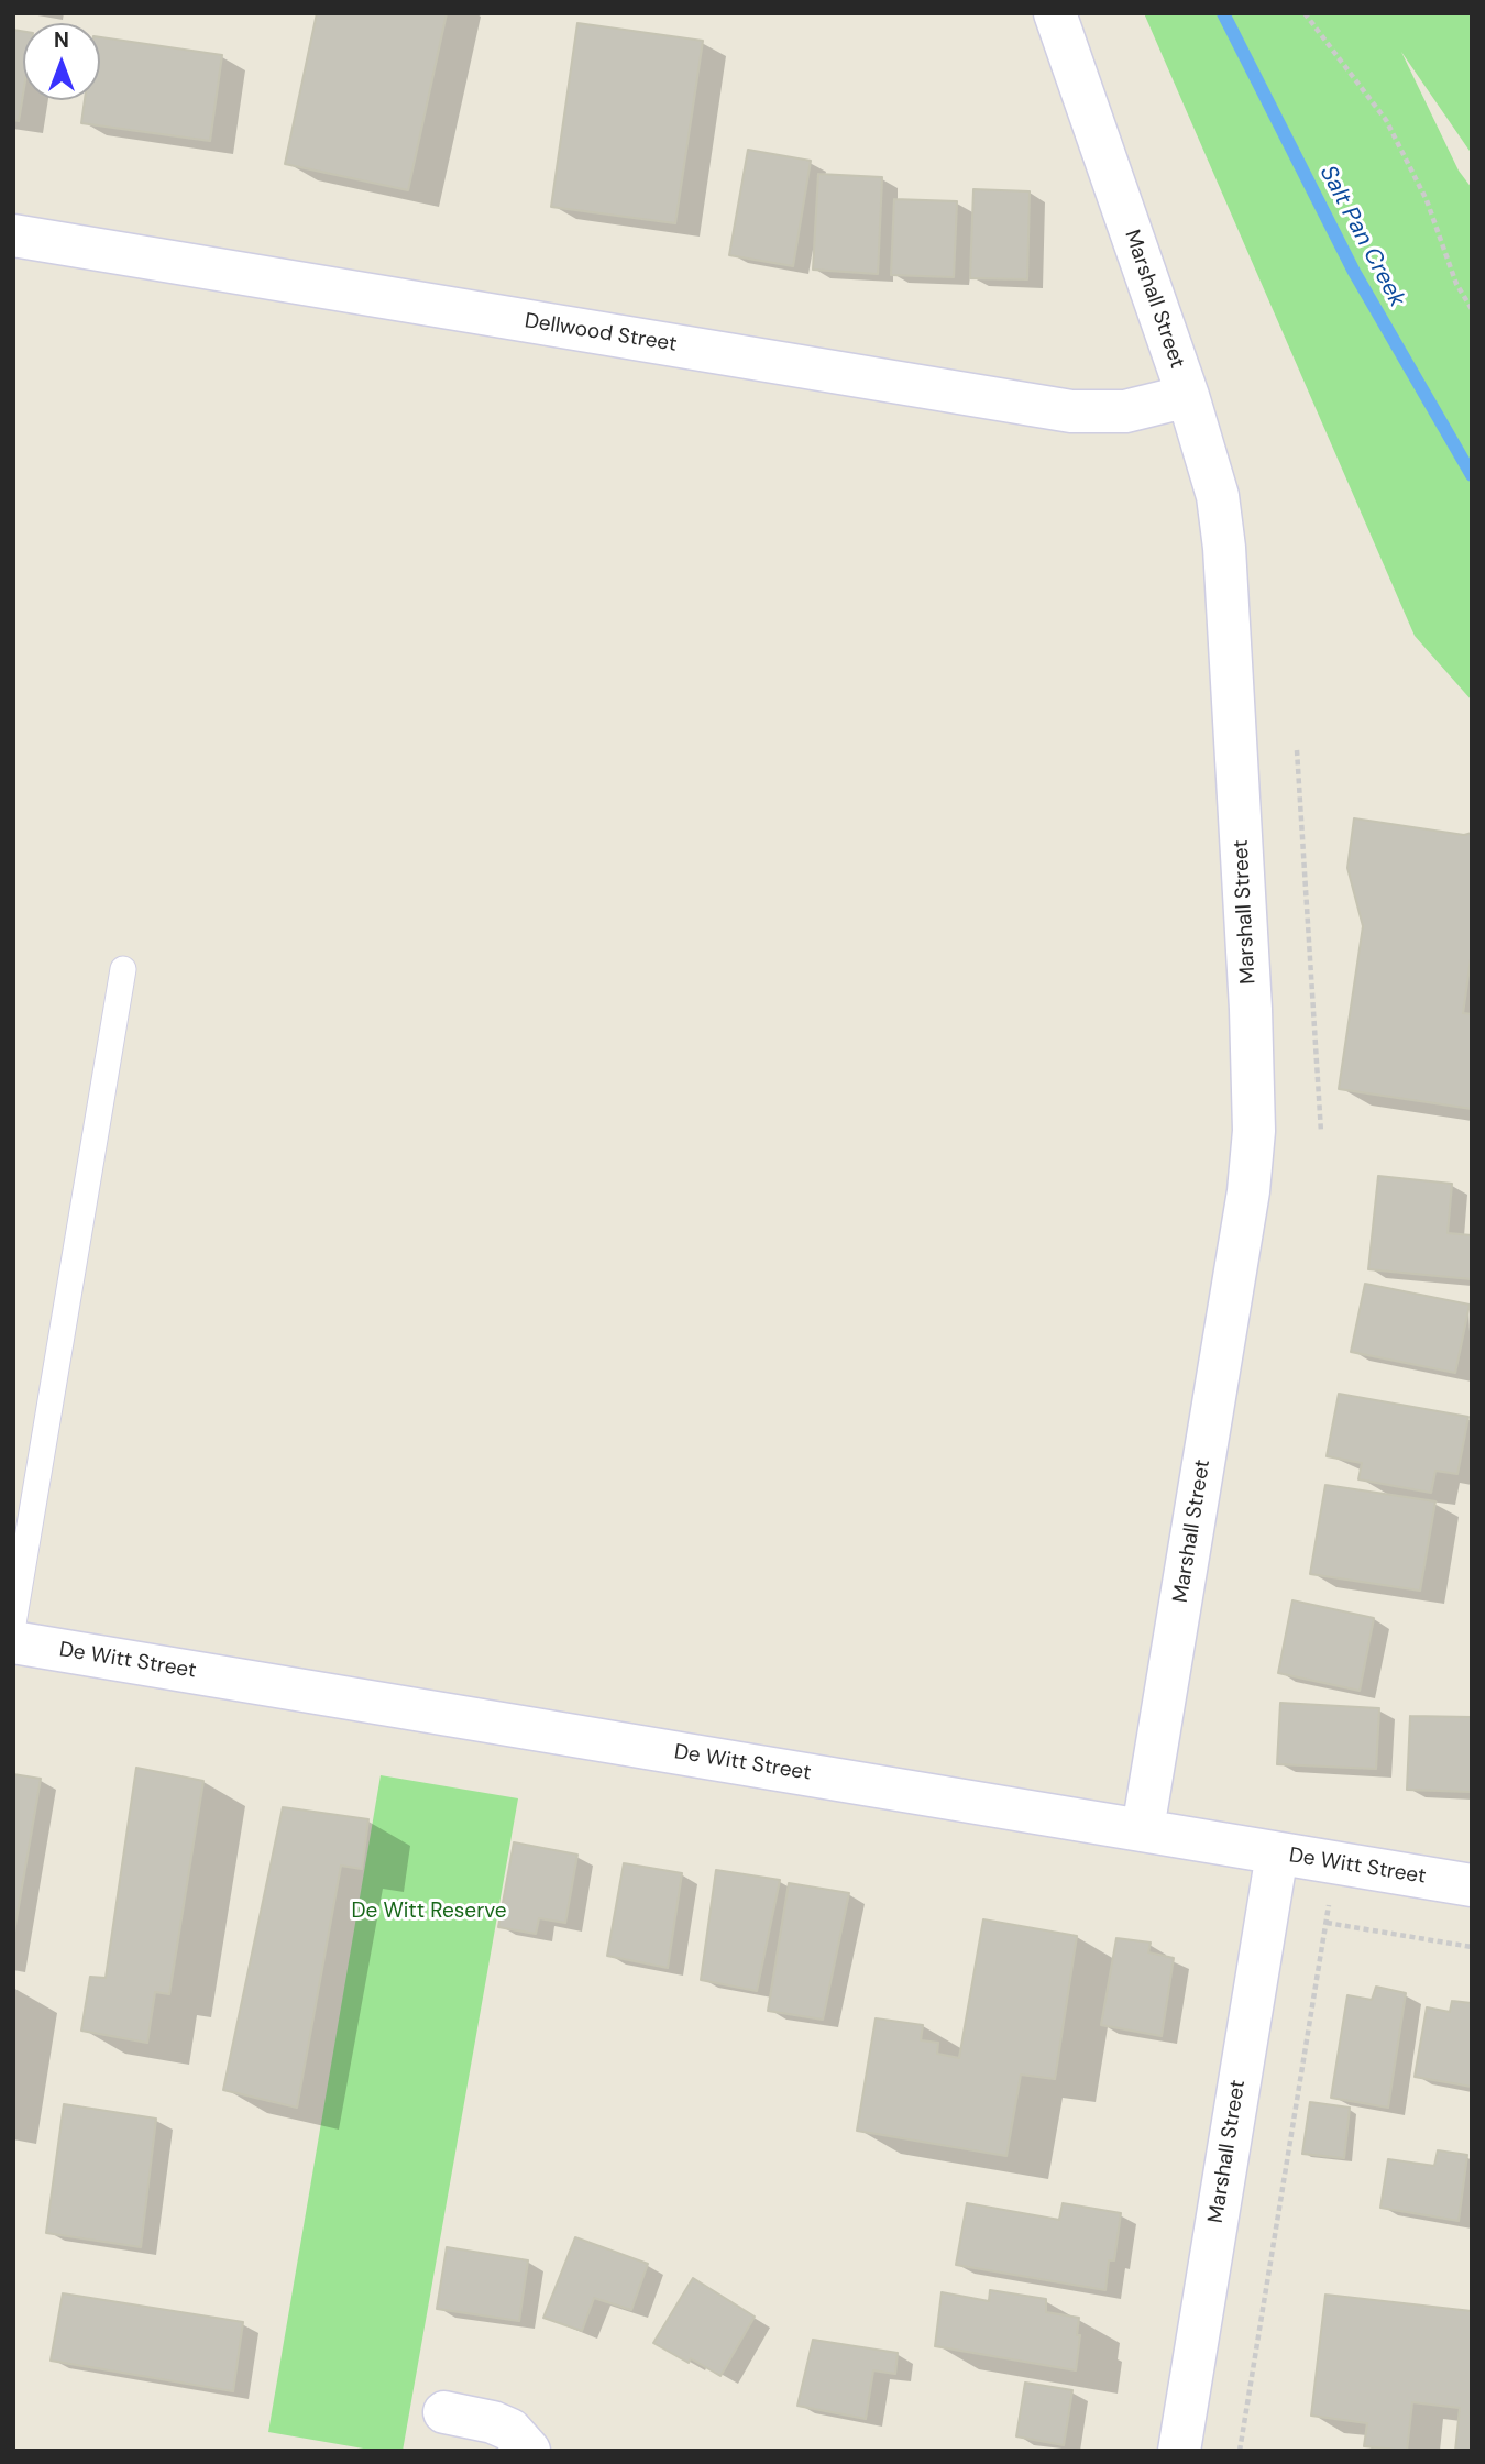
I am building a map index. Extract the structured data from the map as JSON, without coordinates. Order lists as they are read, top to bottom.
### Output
{
  "streets": {
    "street": ["Marshall Street", "Dellwood Street", "De Witt Street"]
  },
  "crossings": [
    ["Marshall Street", "Dellwood Street"],
    ["Marshall Street", "De Witt Street"]
  ],
  "water": ["Salt Pan Creek"],
  "parks": ["De Witt Reserve"],
  "north": "top"
}
